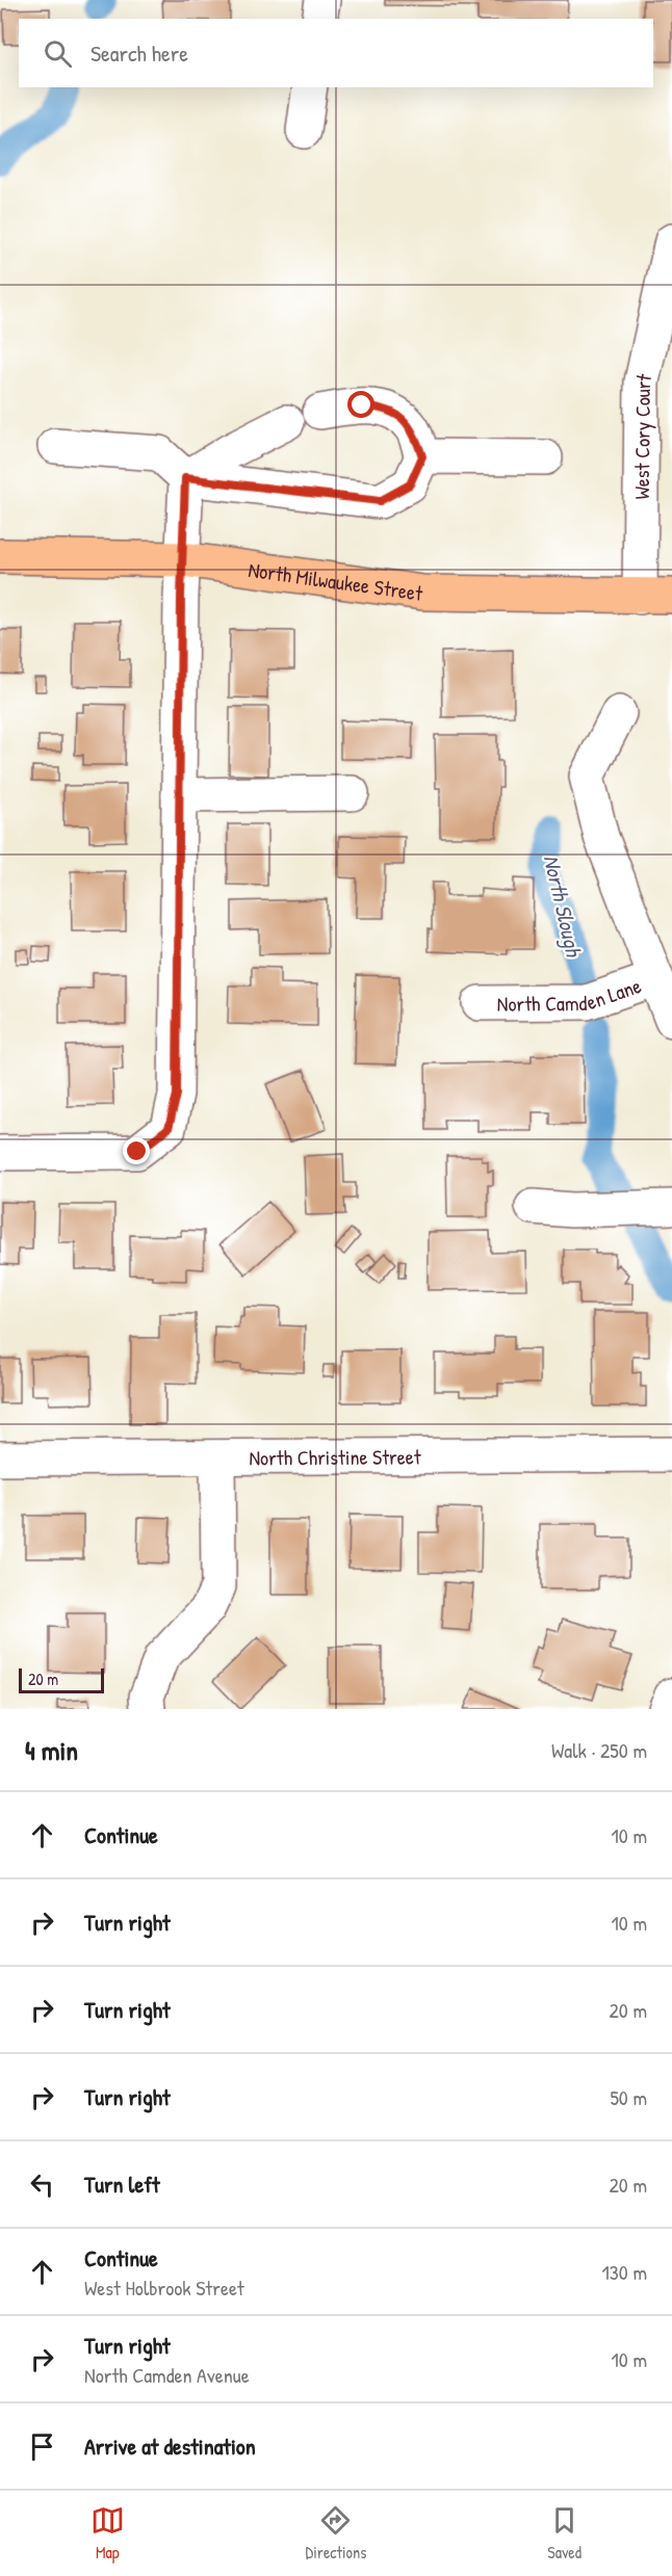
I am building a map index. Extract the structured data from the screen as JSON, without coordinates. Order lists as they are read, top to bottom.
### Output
{
  "streets": {
    "main road": ["North Milwaukee Street"],
    "street": ["West Cory Court", "North Camden Lane", "North Christine Street"]
  },
  "crossings": [
    ["West Cory Court", "North Milwaukee Street"]
  ],
  "water": ["North Slough"],
  "scale_bar": "20 m",
  "page": {
    "search": "Search here",
    "scale": "20 m",
    "heading": ["4 min", "Walk · 250 m"],
    "list": [
      ["Continue", "10 m"],
      ["Turn right", "10 m"],
      ["Turn right", "20 m"],
      ["Turn right", "50 m"],
      ["Turn left", "20 m"],
      ["Continue", "West Holbrook Street", "130 m"],
      ["Turn right", "North Camden Avenue", "10 m"],
      "Arrive at destination"
    ],
    "nav": ["Map", "Directions", "Saved"]
  }
}
